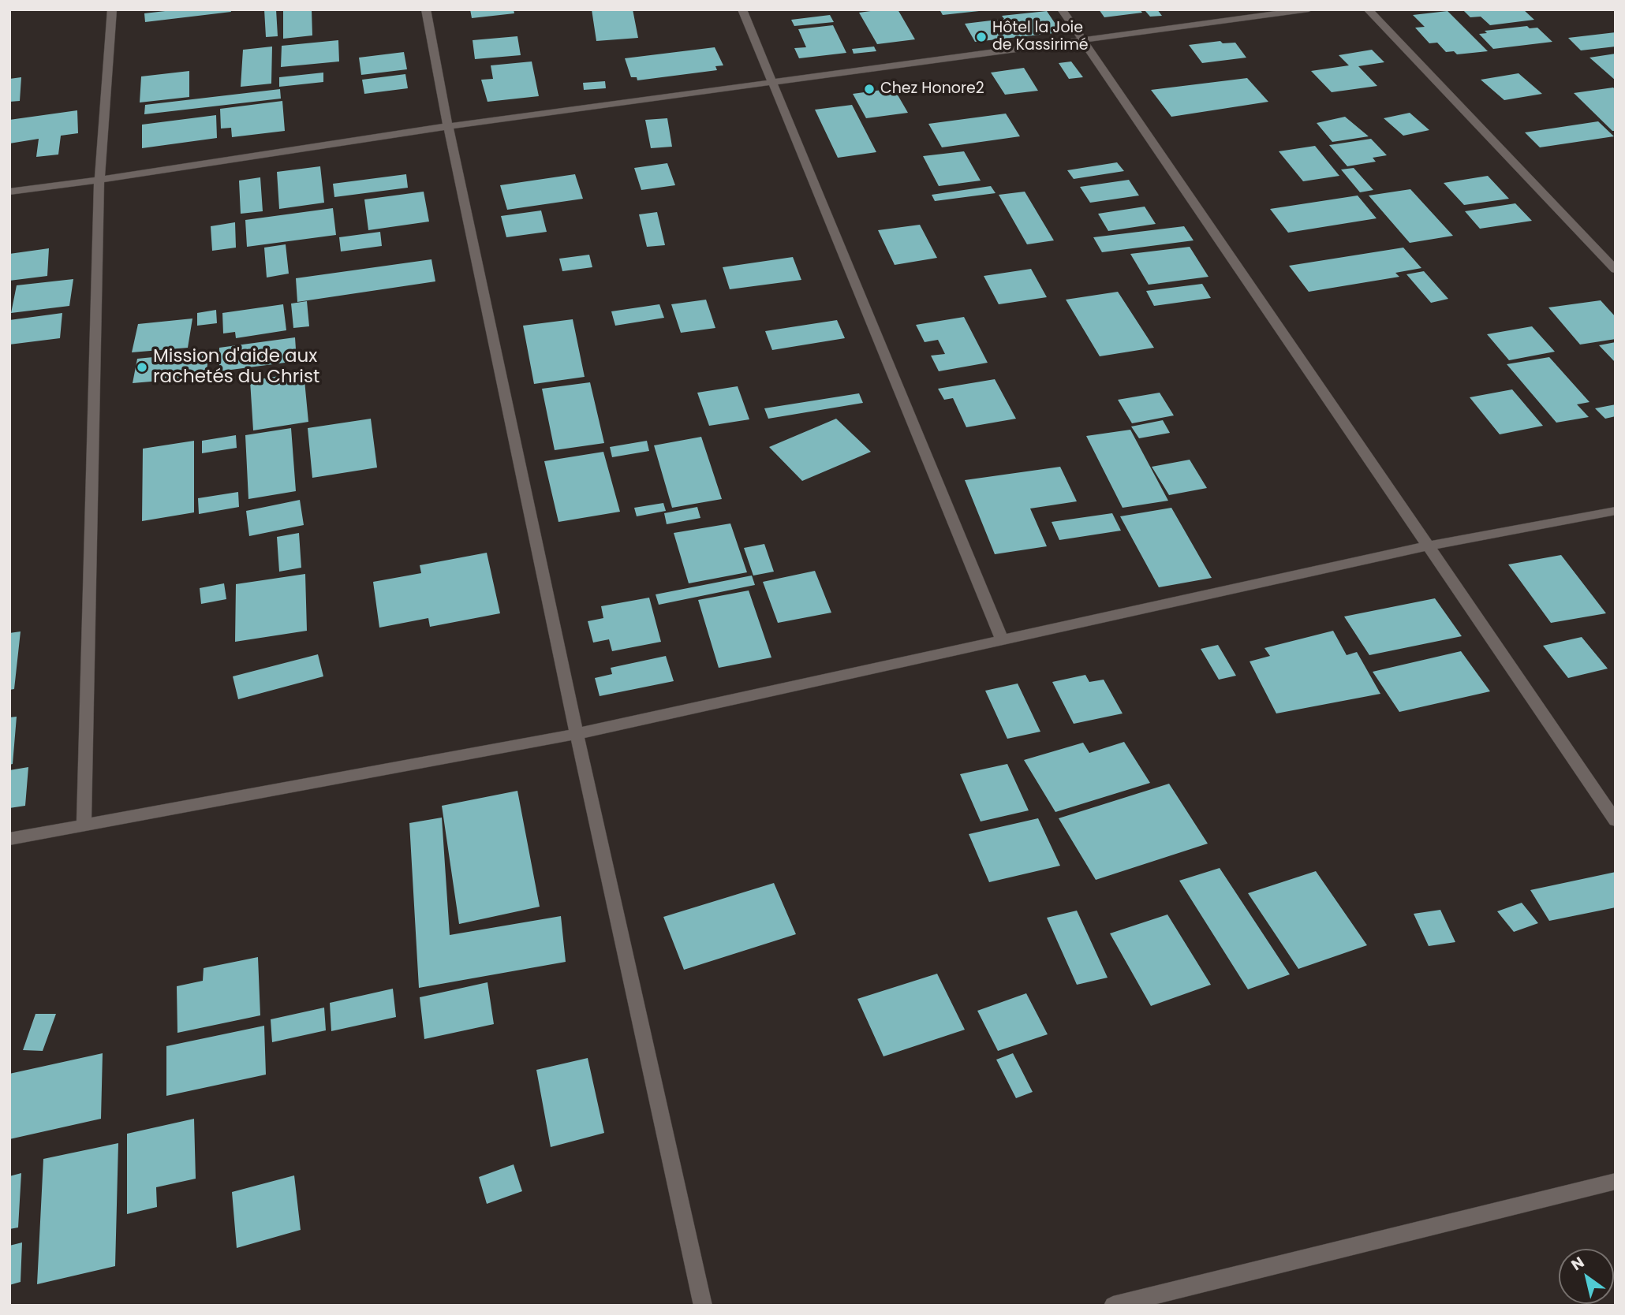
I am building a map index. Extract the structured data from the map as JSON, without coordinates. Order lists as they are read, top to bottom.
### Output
{
  "places": ["Hôtel la Joie de Kassirimé", "Chez Honore2", "Mission d'aide aux rachetés du Christ"],
  "north": "top left"
}
